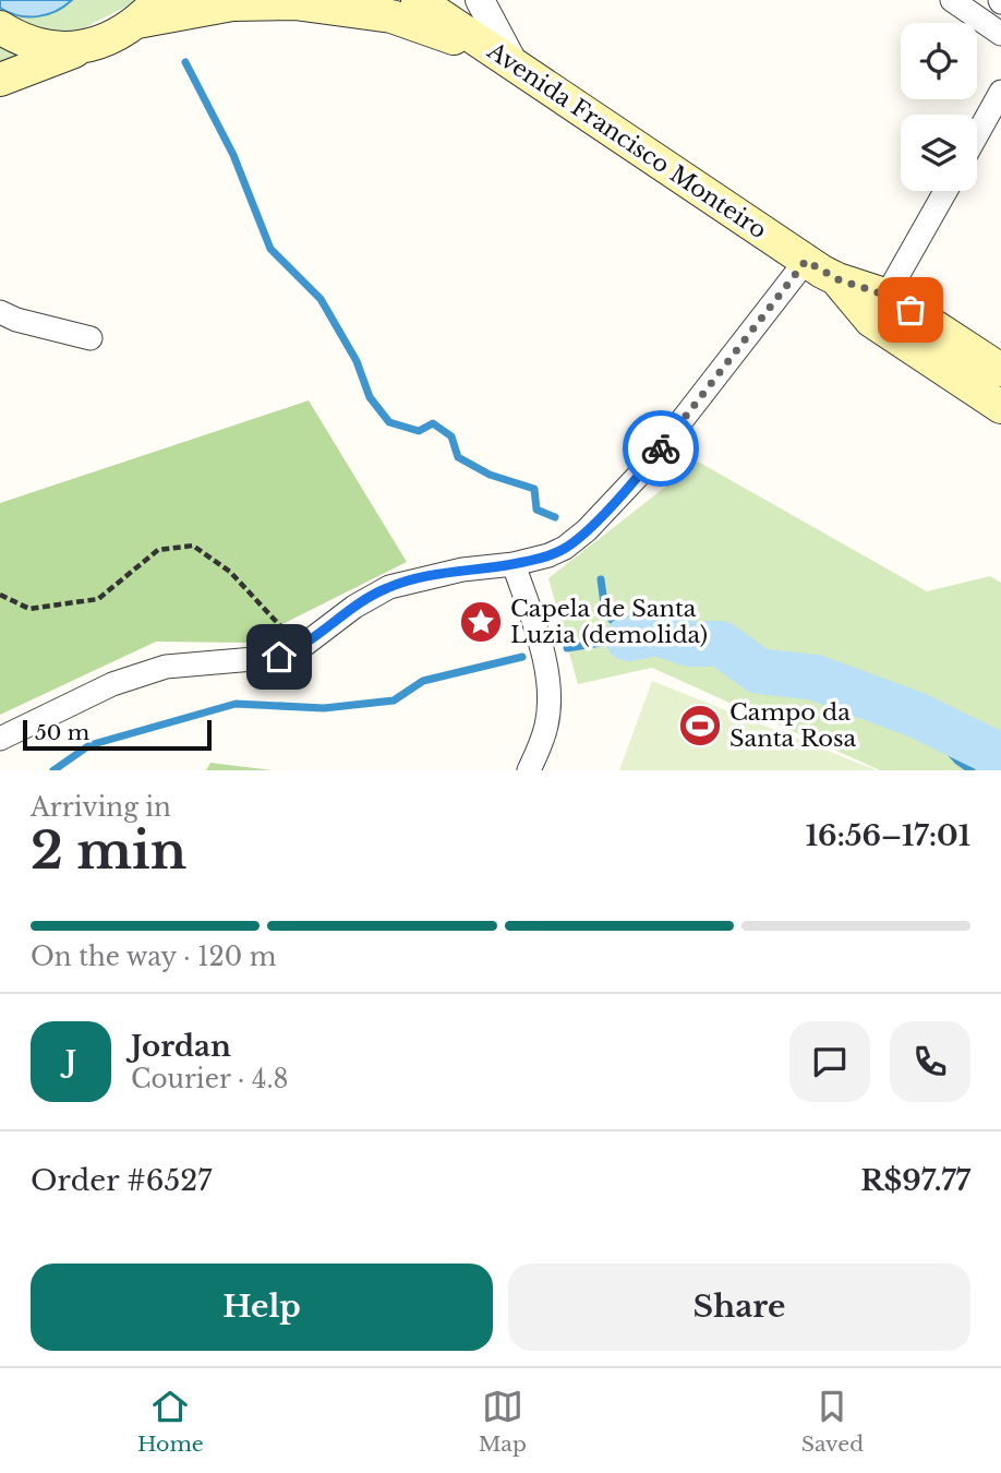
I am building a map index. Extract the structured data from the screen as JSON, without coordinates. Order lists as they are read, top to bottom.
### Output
{
  "streets": {
    "main road": ["Avenida Francisco Monteiro"]
  },
  "places": {
    "place": ["Capela de Santa Luzia (demolida)"],
    "sports": ["Campo da Santa Rosa"]
  },
  "scale_bar": "50 m",
  "page": {
    "scale": "50 m",
    "heading": ["2 min", "Arriving in", "16:56–17:01"],
    "panel": [
      "Jordan",
      "Courier · 4.8",
      "Order #6527",
      "R$97.77"
    ],
    "bar": "On the way · 120 m",
    "round": "J",
    "buttons": ["Help", "Share"],
    "tabs": ["Home", "Map", "Saved"]
  }
}
